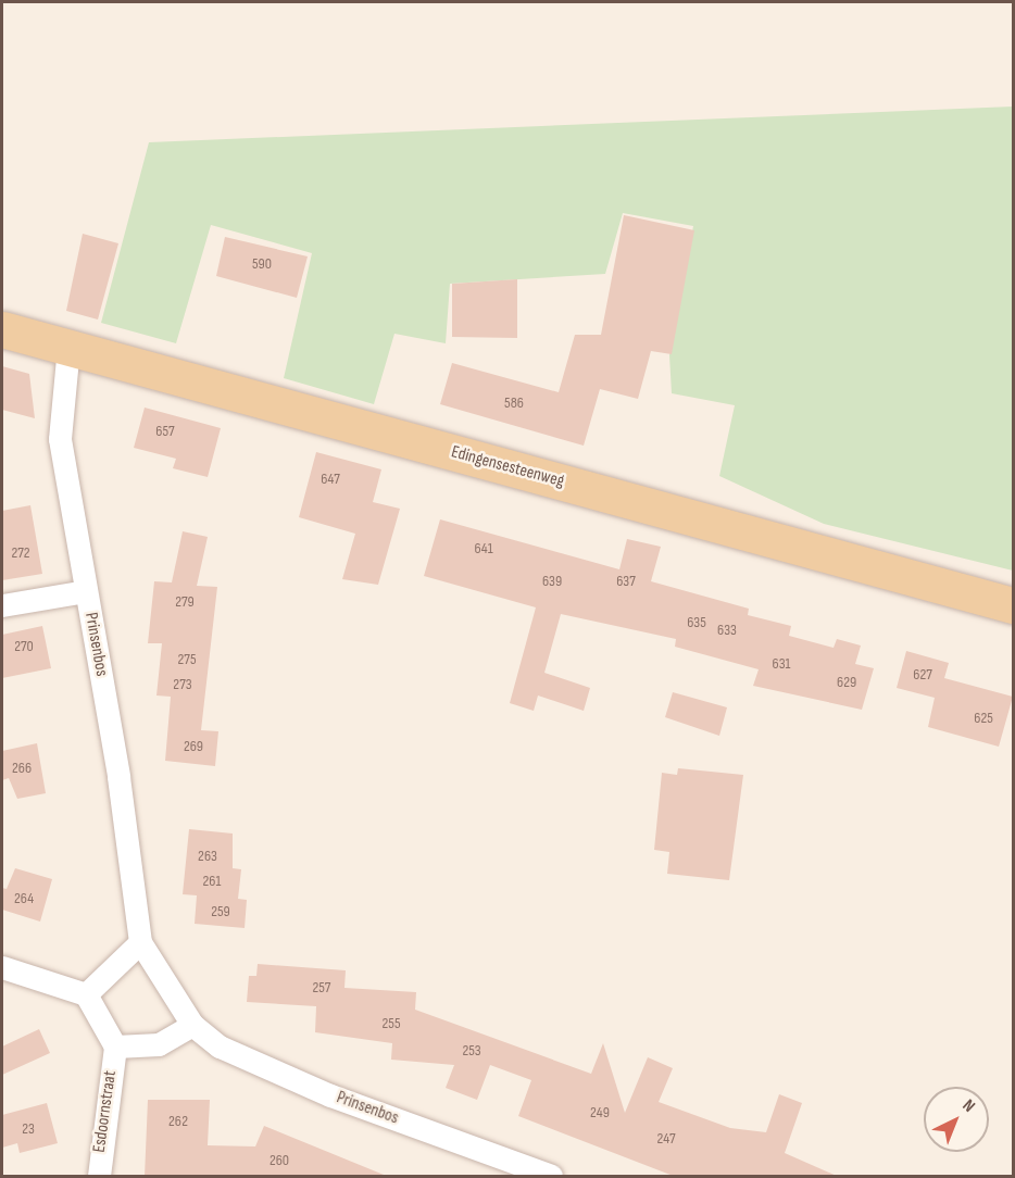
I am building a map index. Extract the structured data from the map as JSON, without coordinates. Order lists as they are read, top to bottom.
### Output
{
  "streets": {
    "main road": ["Edingensesteenweg"],
    "street": ["Prinsenbos", "Esdoornstraat"]
  },
  "crossings": [
    ["Edingensesteenweg", "Prinsenbos"]
  ],
  "house_numbers": [
    "590",
    "586",
    "657",
    "647",
    "641",
    "272",
    "639",
    "637",
    "279",
    "635",
    "633",
    "270",
    "275",
    "631",
    "627",
    "629",
    "273",
    "625",
    "269",
    "266",
    "263",
    "261",
    "264",
    "259",
    "257",
    "255",
    "253",
    "249",
    "262",
    "23",
    "247",
    "260"
  ],
  "north": "top right"
}
